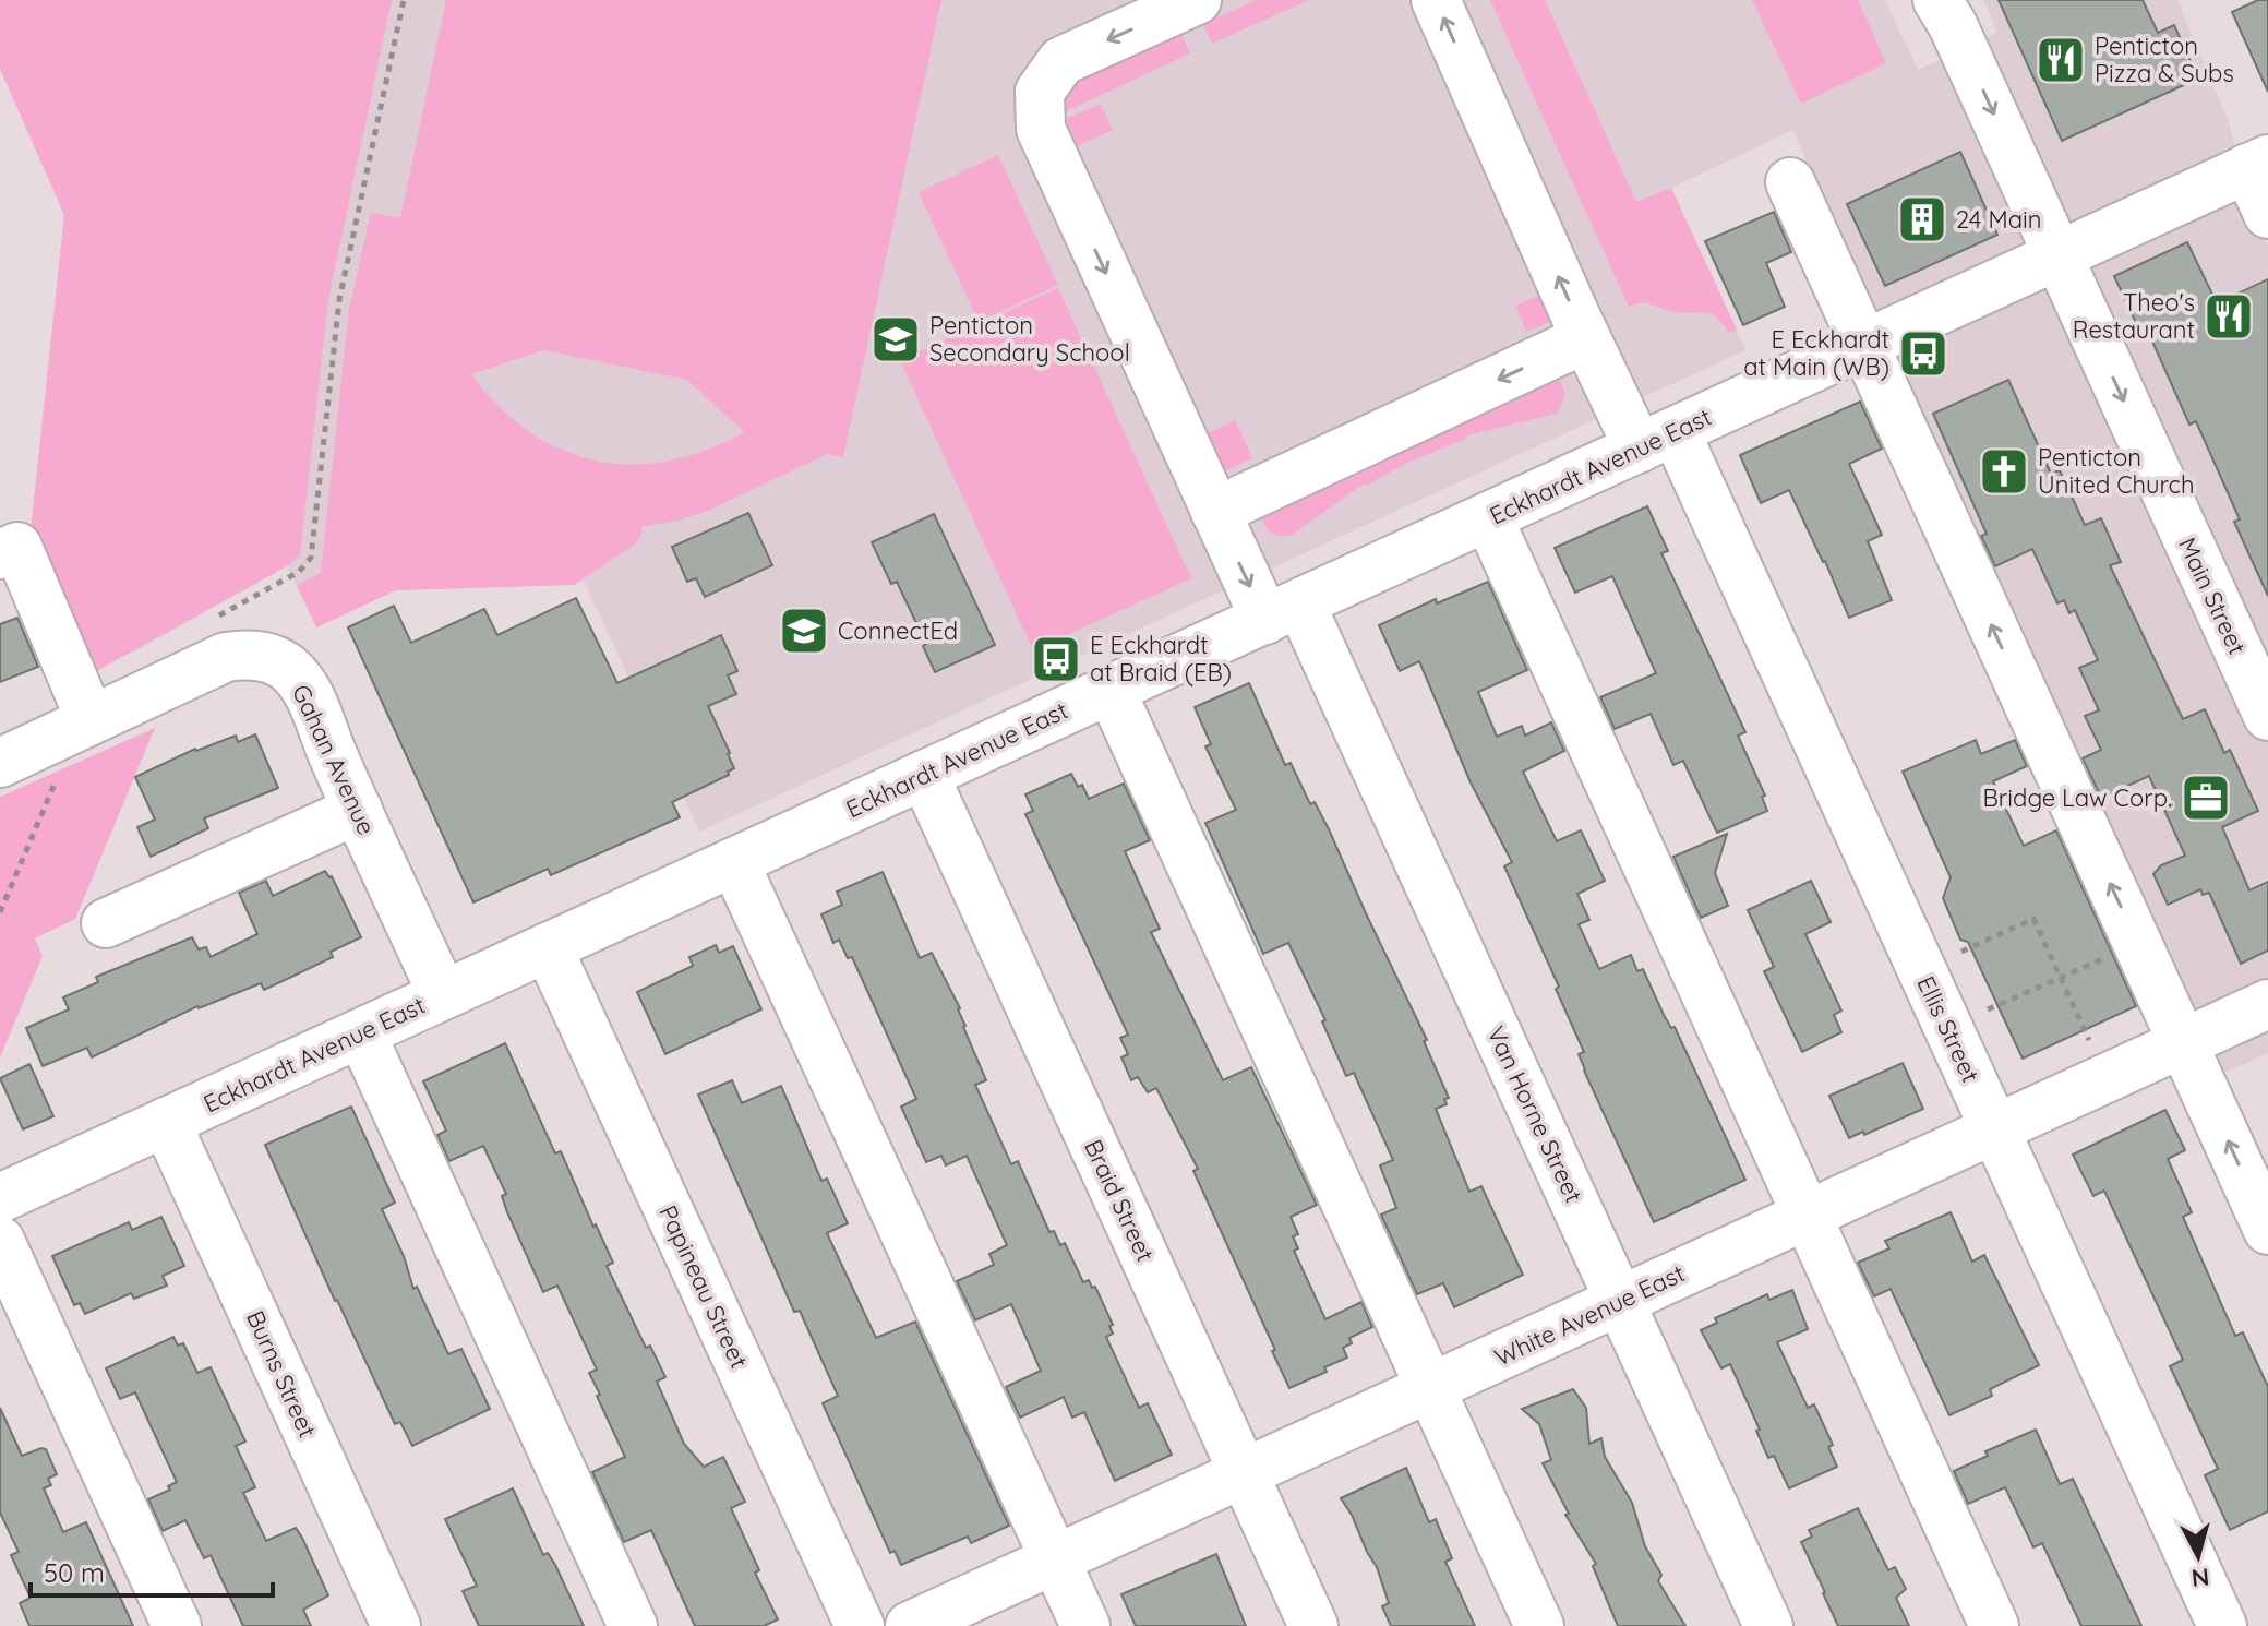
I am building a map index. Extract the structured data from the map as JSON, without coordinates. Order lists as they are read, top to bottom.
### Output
{
  "streets": {
    "street": [
      "Eckhardt Avenue East",
      "Main Street",
      "Gahan Avenue",
      "Ellis Street",
      "Van Horne Street",
      "Braid Street",
      "Papineau Street",
      "White Avenue East",
      "Burns Street"
    ]
  },
  "crossings": [
    ["Eckhardt Avenue East", "Main Street"],
    ["Eckhardt Avenue East", "Gahan Avenue"],
    ["Eckhardt Avenue East", "Ellis Street"],
    ["Eckhardt Avenue East", "Van Horne Street"],
    ["Eckhardt Avenue East", "Braid Street"],
    ["Eckhardt Avenue East", "Papineau Street"],
    ["Eckhardt Avenue East", "Burns Street"],
    ["Ellis Street", "White Avenue East"],
    ["Van Horne Street", "White Avenue East"],
    ["Braid Street", "White Avenue East"]
  ],
  "places": {
    "restaurant": ["Penticton Pizza & Subs", "Theo's Restaurant"],
    "building": ["24 Main"],
    "school or university": ["Penticton Secondary School", "ConnectEd"],
    "bus stop": ["E Eckhardt at Main (WB)", "E Eckhardt at Braid (EB)"],
    "church": ["Penticton United Church"],
    "office": ["Bridge Law Corp."]
  },
  "scale_bar": "50 m",
  "north": "bottom"
}
